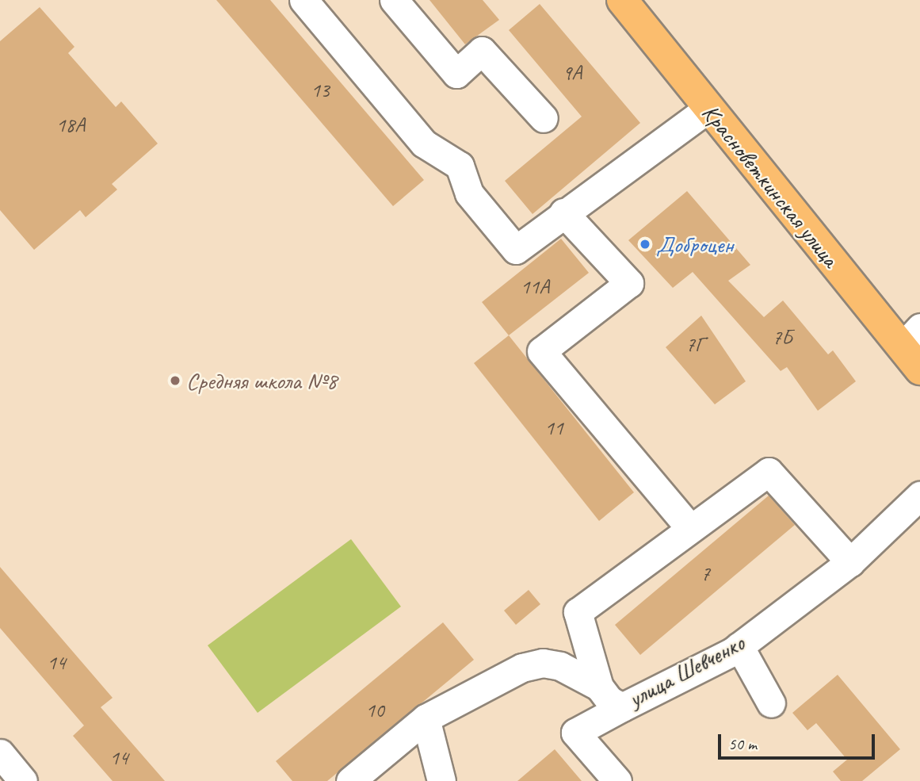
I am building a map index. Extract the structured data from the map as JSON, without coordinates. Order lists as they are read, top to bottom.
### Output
{
  "streets": {
    "main road": ["Красноветкинская улица"],
    "street": ["улица Шевченко"]
  },
  "places": ["Доброцен", "Средняя школа №8"],
  "house_numbers": [
    "9А",
    "13",
    "18А",
    "11А",
    "7Б",
    "7Г",
    "11",
    "7",
    "14",
    "10",
    "14"
  ],
  "scale_bar": "50 m"
}
